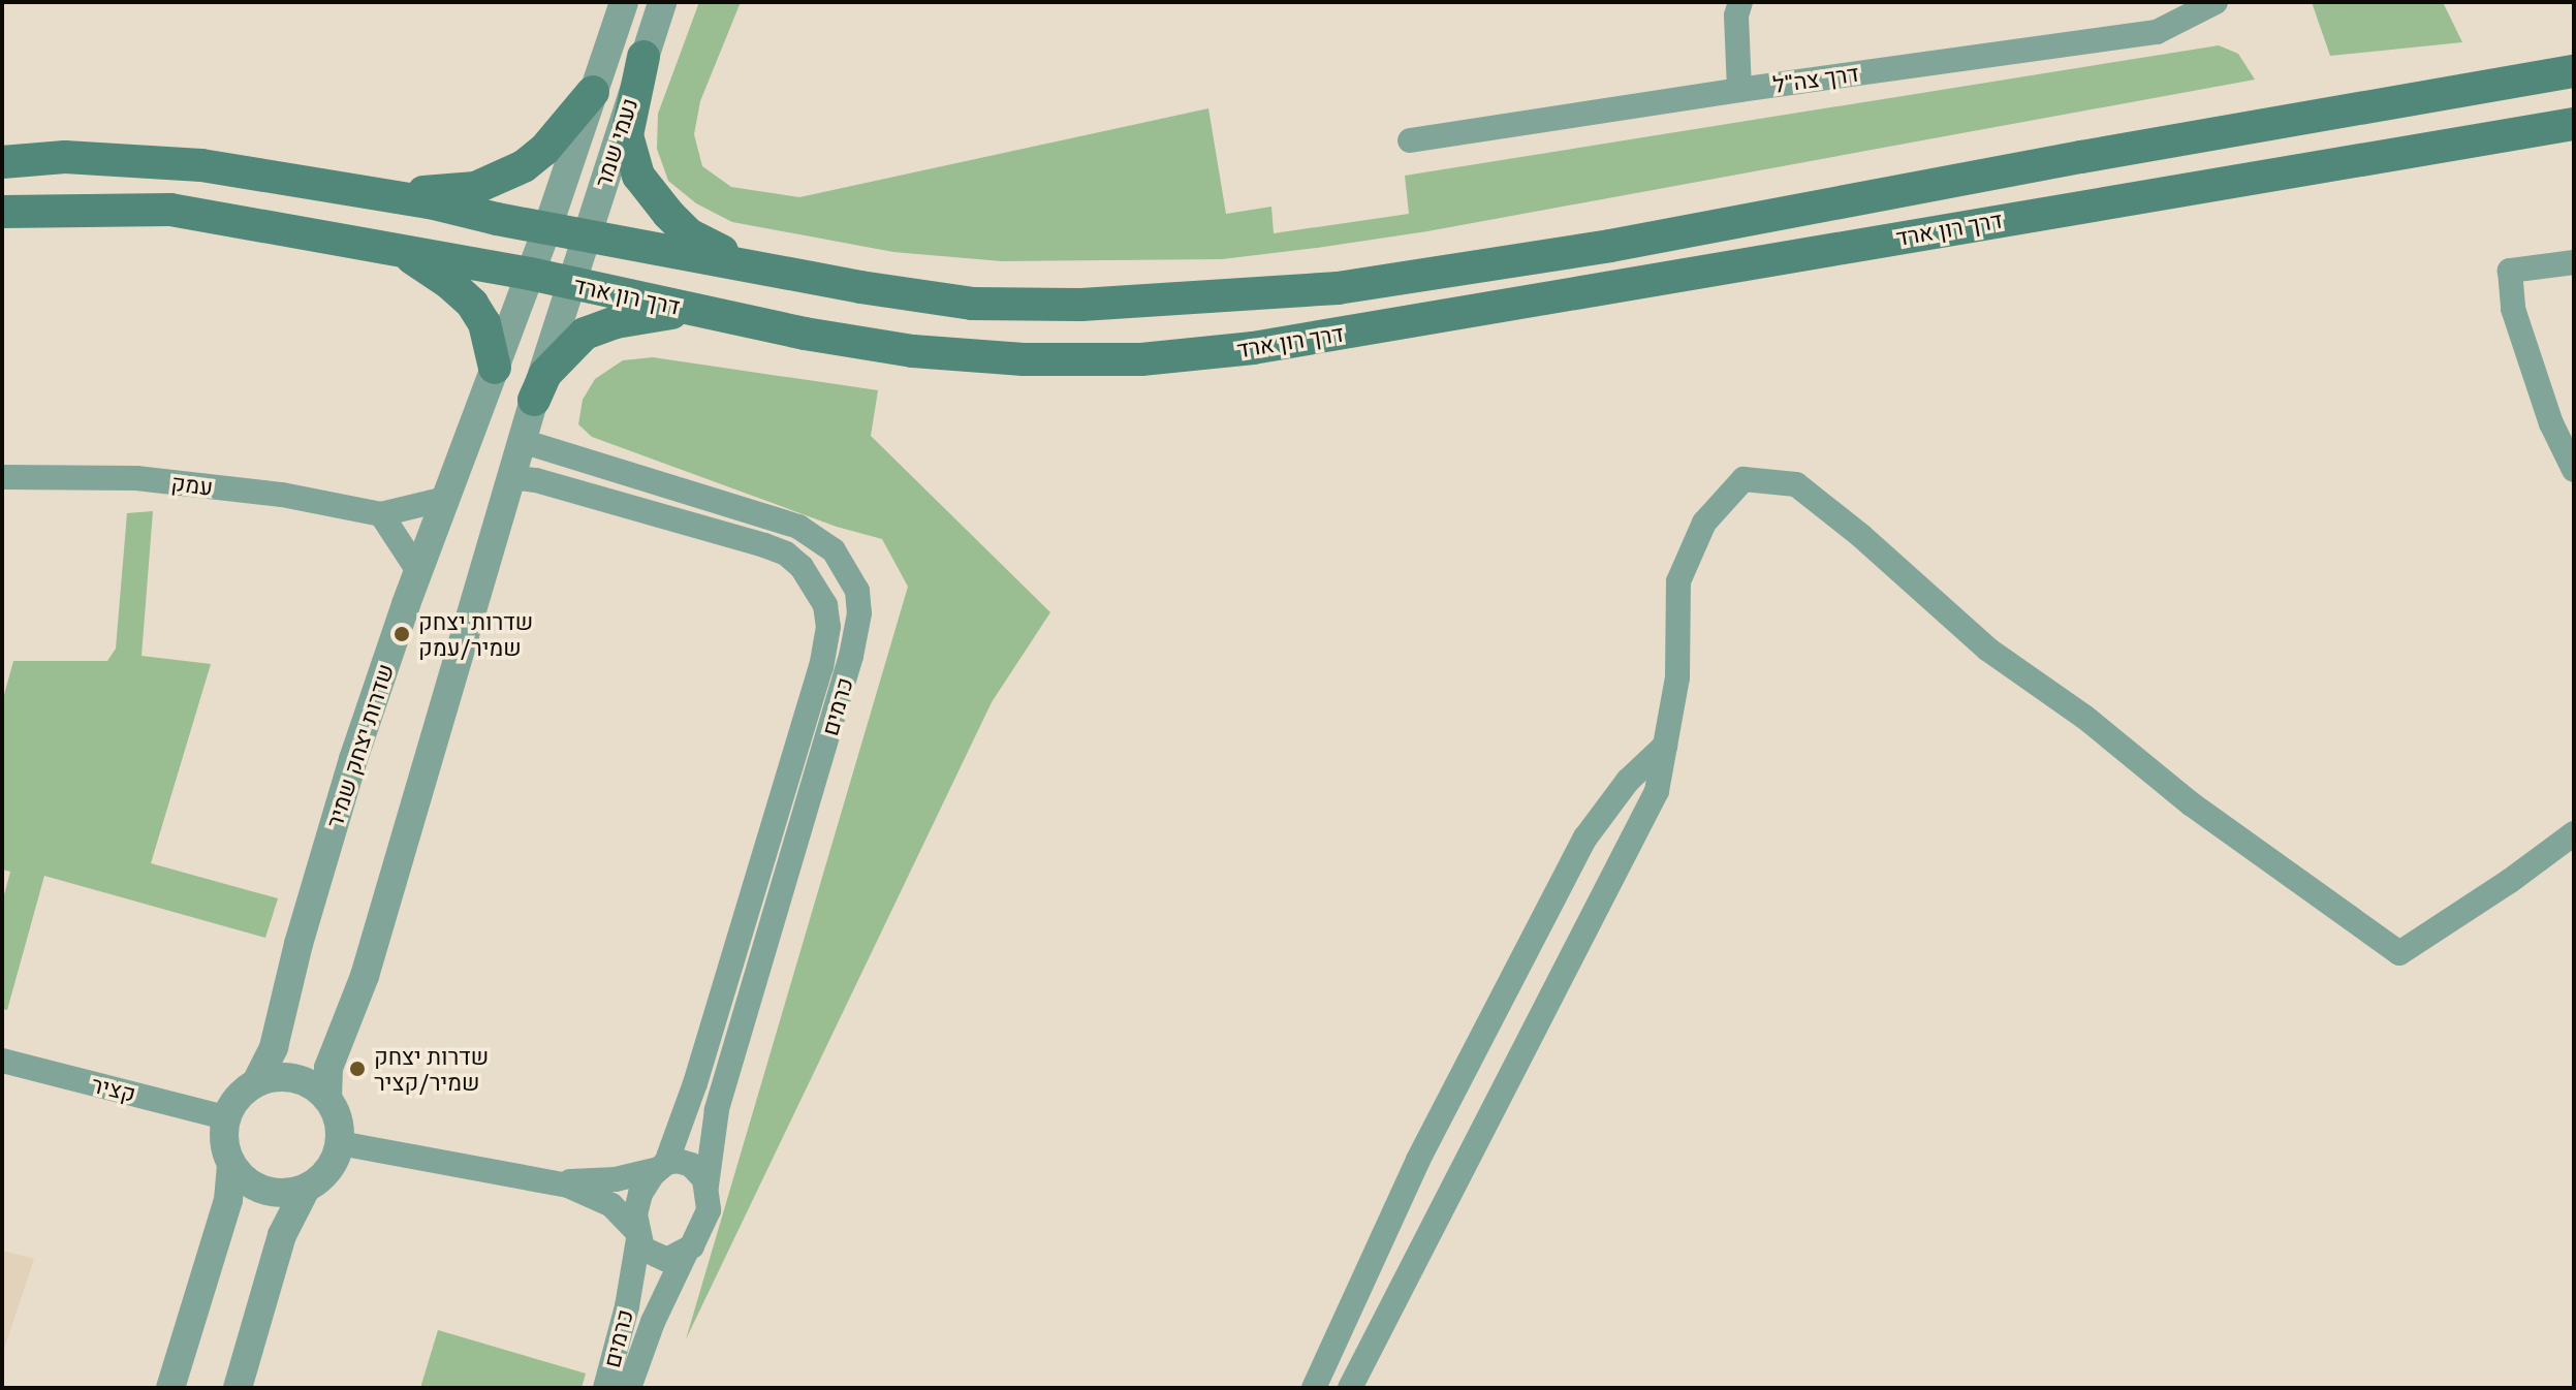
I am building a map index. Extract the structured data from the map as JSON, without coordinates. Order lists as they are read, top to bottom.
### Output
{
  "streets": {
    "main road": ["דרך רון ארד"],
    "street": [
      "דרך צה\"ל",
      "נעמי שמר",
      "עמק",
      "כרמים",
      "שדרות יצחק שמיר",
      "קציר"
    ]
  },
  "crossings": [
    ["נעמי שמר", "דרך רון ארד"],
    ["נעמי שמר", "שדרות יצחק שמיר"],
    ["דרך רון ארד", "שדרות יצחק שמיר"],
    ["עמק", "שדרות יצחק שמיר"],
    ["שדרות יצחק שמיר", "קציר"]
  ],
  "places": ["שדרות יצחק שמיר/עמק", "שדרות יצחק שמיר/קציר"]
}
